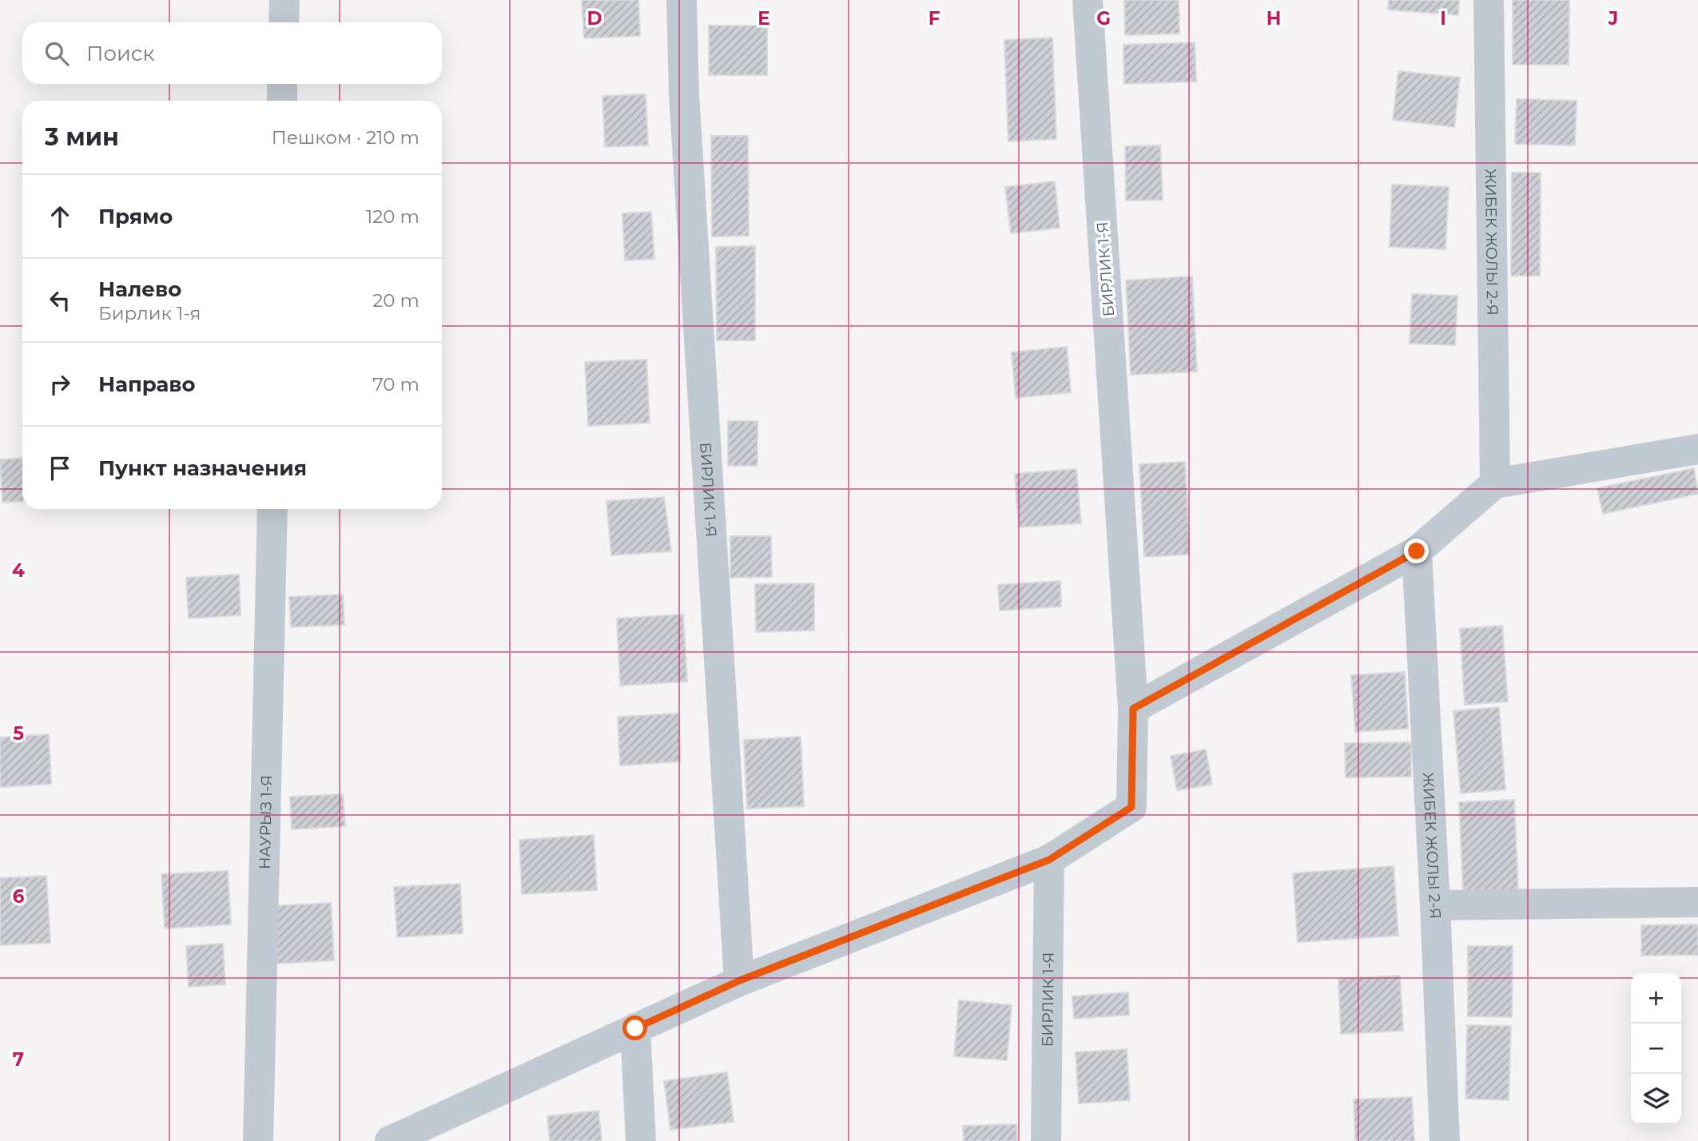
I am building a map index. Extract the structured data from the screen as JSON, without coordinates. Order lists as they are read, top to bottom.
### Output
{
  "streets": {
    "street": ["ЖИБЕК ЖОЛЫ 2-Я", "БИРЛИК 1-Я", "НАУРЫЗ 1-Я"]
  },
  "page": {
    "search": "Поиск",
    "heading": ["3 мин", "Пешком · 210 m"],
    "list": [
      ["Прямо", "120 m"],
      ["Налево", "Бирлик 1-я", "20 m"],
      ["Направо", "70 m"],
      "Пункт назначения"
    ],
    "map_buttons": ["+", "−"]
  },
  "grid": {
    "columns": [
      "D",
      "E",
      "F",
      "G",
      "H",
      "I",
      "J"
    ],
    "rows": [
      "4",
      "5",
      "6",
      "7"
    ]
  }
}
